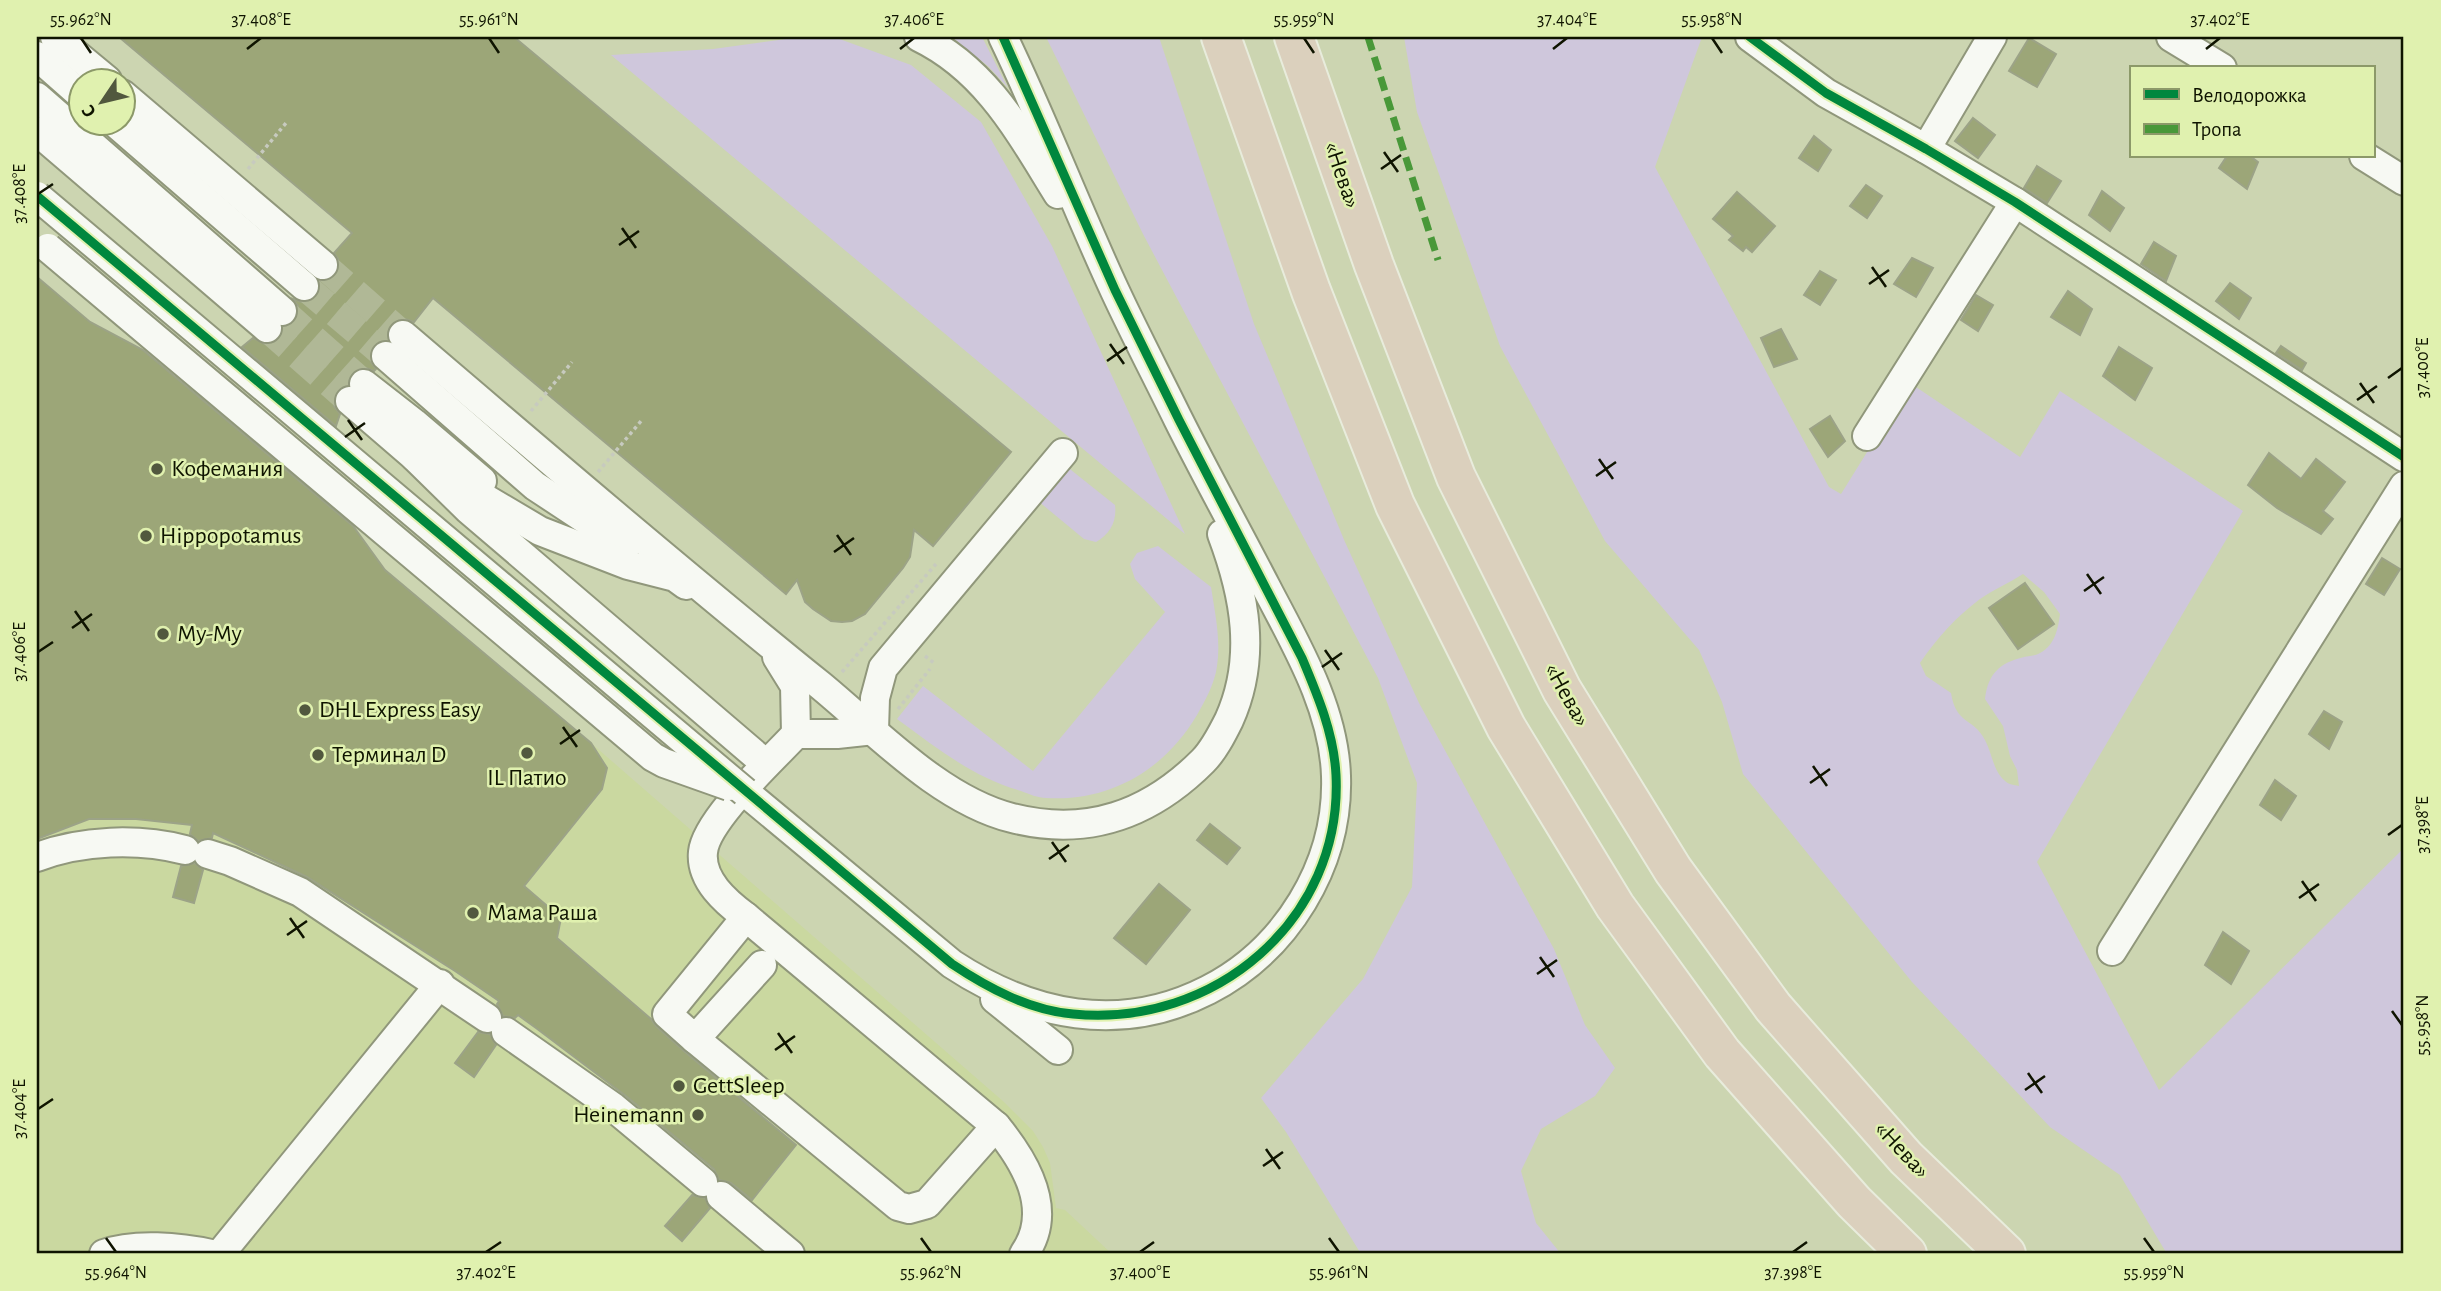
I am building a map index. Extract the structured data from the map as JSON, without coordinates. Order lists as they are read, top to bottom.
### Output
{
  "streets": {
    "highway": ["«Нева»"]
  },
  "places": [
    "Кофемания",
    "Hippopotamus",
    "Му-Му",
    "DHL Express Easy",
    "IL Патио",
    "Терминал D",
    "Мама Раша",
    "GettSleep",
    "Heinemann"
  ],
  "legend": ["Велодорожка", "Тропа"],
  "north": "bottom left",
  "coordinates": [
    "55.962°N",
    "37.408°E",
    "55.961°N",
    "37.406°E",
    "55.959°N",
    "37.404°E",
    "55.958°N",
    "37.402°E",
    "37.400°E",
    "37.398°E",
    "55.964°N"
  ]
}
